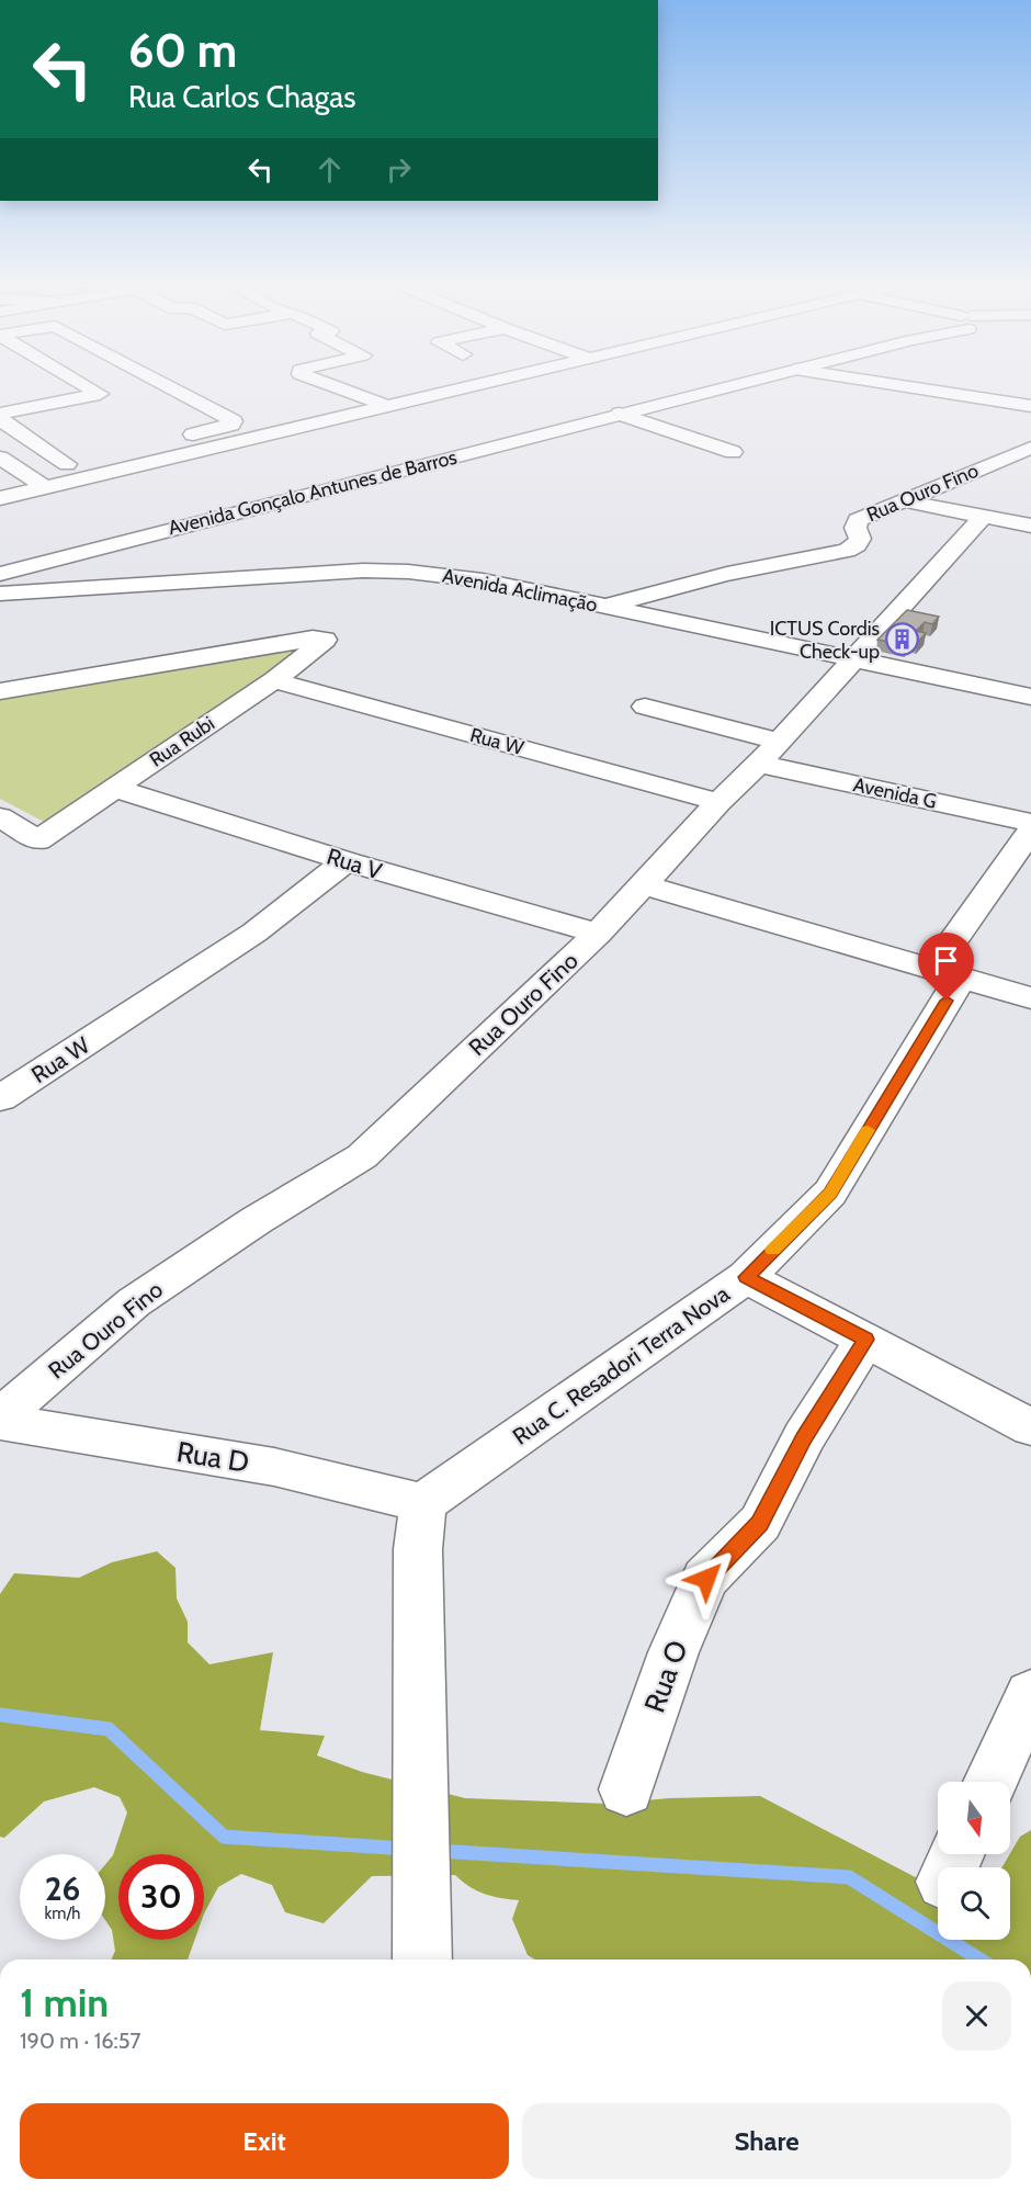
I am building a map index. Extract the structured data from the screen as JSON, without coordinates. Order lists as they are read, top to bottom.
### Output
{
  "streets": {
    "street": [
      "Avenida Gonçalo Antunes de Barros",
      "Rua Ouro Fino",
      "Avenida Aclimação",
      "Rua Rubi",
      "Rua W",
      "Avenida G",
      "Rua V",
      "Rua C. Resadori Terra Nova",
      "Rua D",
      "Rua O"
    ]
  },
  "crossings": [
    ["Rua Ouro Fino", "Avenida Aclimação"],
    ["Rua Ouro Fino", "Rua W"],
    ["Rua Ouro Fino", "Avenida G"],
    ["Rua Ouro Fino", "Rua V"],
    ["Rua Ouro Fino", "Rua D"],
    ["Rua Rubi", "Rua W"],
    ["Rua Rubi", "Rua V"],
    ["Rua W", "Rua V"],
    ["Rua C. Resadori Terra Nova", "Rua D"]
  ],
  "places": {
    "building": ["ICTUS Cordis Check-up"]
  },
  "north": "bottom",
  "page": {
    "turn": ["60 m", "Rua Carlos Chagas"],
    "speed": "26 km/h",
    "limit": "30",
    "heading": ["1 min", "190 m · 16:57"],
    "buttons": ["Exit", "Share"]
  }
}
